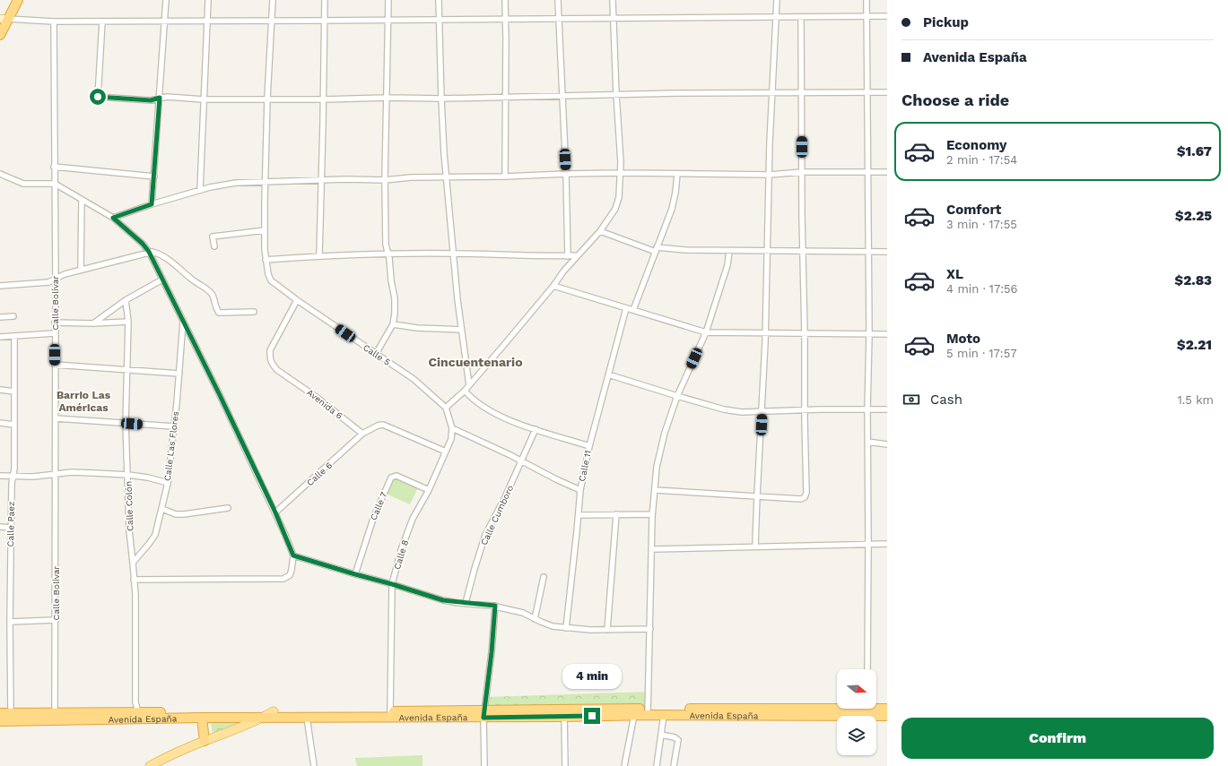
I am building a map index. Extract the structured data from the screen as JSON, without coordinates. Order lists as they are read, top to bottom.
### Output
{
  "streets": {
    "highway": ["Avenida España"],
    "street": [
      "Calle Bolívar",
      "Calle 5",
      "Avenida 6",
      "Calle Las Flores",
      "Calle 11",
      "Calle 6",
      "Calle Colón",
      "Calle 7",
      "Calle Cumboro",
      "Calle Paez",
      "Calle 8"
    ]
  },
  "crossings": [
    ["Calle Bolívar", "Avenida España"],
    ["Calle 5", "Avenida 6"],
    ["Avenida 6", "Calle 6"],
    ["Calle Las Flores", "Calle Colón"],
    ["Calle Colón", "Avenida España"],
    ["Calle 7", "Calle 8"],
    ["Calle Paez", "Avenida España"],
    ["Calle 8", "Avenida España"]
  ],
  "districts": ["Cincuentenario", "Barrio Las Américas"],
  "north": "right",
  "page": {
    "banner": ["Pickup", "Avenida España"],
    "heading": "Choose a ride",
    "list": [
      {
        "name": "Economy",
        "note": "2 min · 17:54",
        "value": "$1.67"
      },
      {
        "name": "Comfort",
        "note": "3 min · 17:55",
        "value": "$2.25"
      },
      {
        "name": "XL",
        "note": "4 min · 17:56",
        "value": "$2.83"
      },
      {
        "name": "Moto",
        "note": "5 min · 17:57",
        "value": "$2.21"
      }
    ],
    "pay": ["Cash", "1.5 km"],
    "bubble": "4 min",
    "buttons": "Confirm"
  }
}
